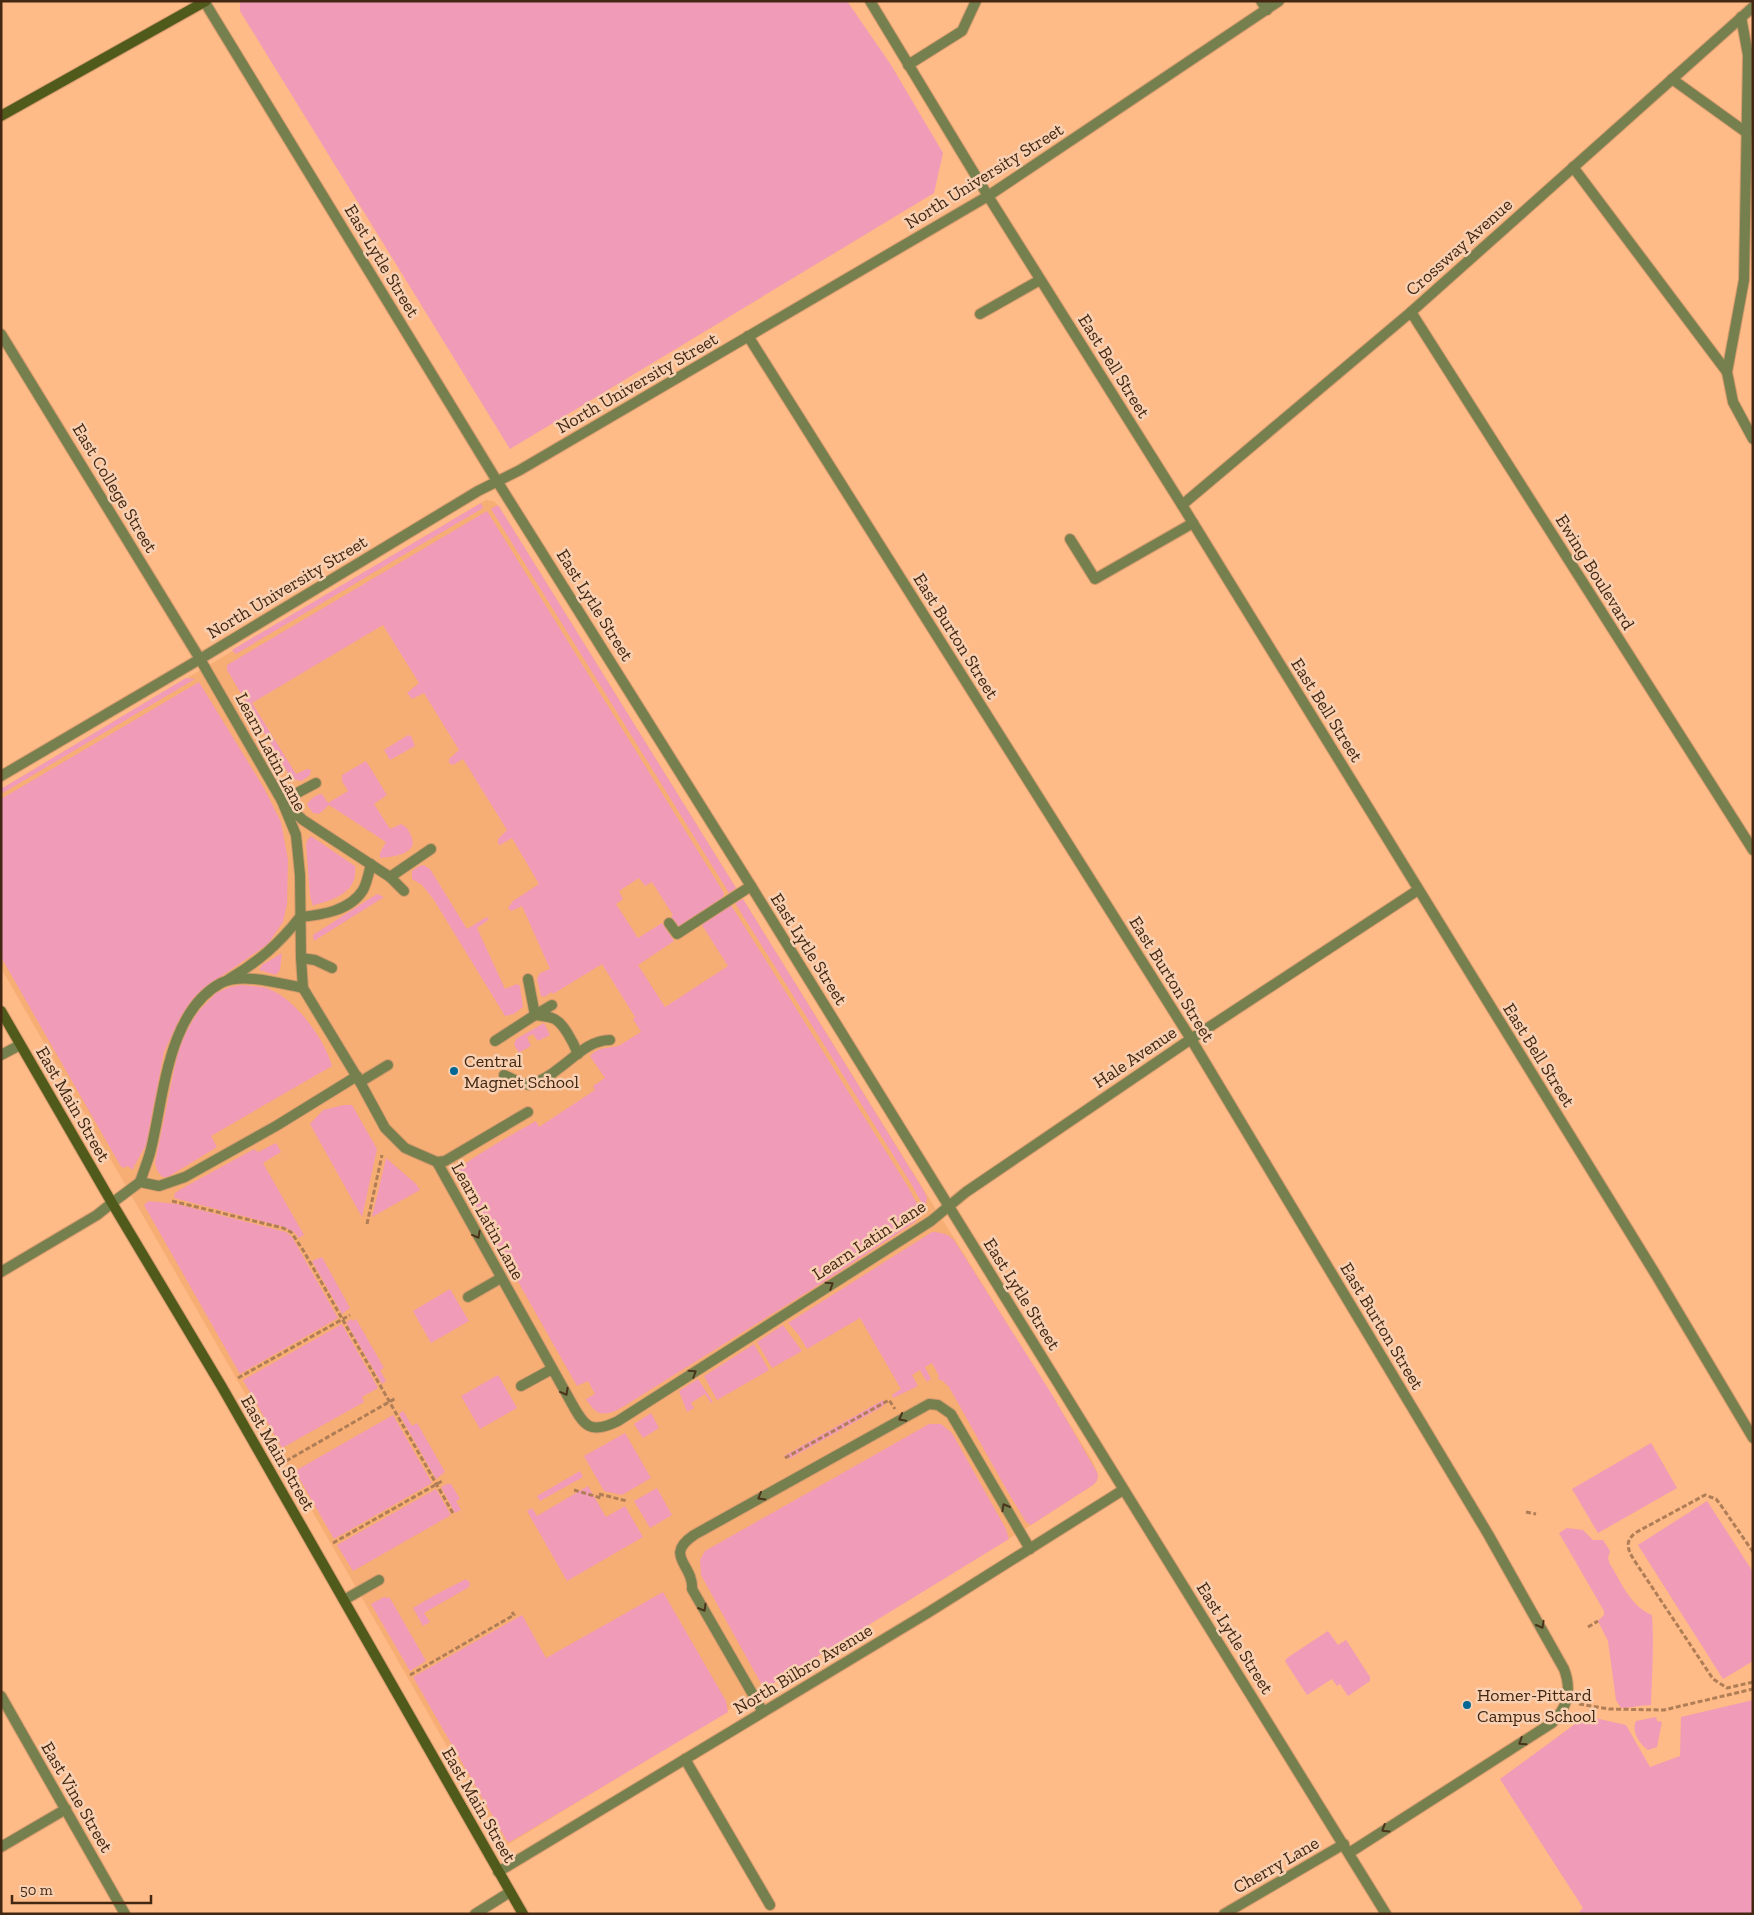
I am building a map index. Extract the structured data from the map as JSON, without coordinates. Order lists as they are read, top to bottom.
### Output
{
  "streets": {
    "street": [
      "North University Street",
      "Crossway Avenue",
      "East Lytle Street",
      "East Bell Street",
      "East College Street",
      "Ewing Boulevard",
      "East Burton Street",
      "Learn Latin Lane",
      "Hale Avenue",
      "East Main Street",
      "North Bilbro Avenue",
      "East Vine Street",
      "Cherry Lane"
    ]
  },
  "crossings": [
    ["North University Street", "East Lytle Street"],
    ["North University Street", "East Bell Street"],
    ["North University Street", "East College Street"],
    ["North University Street", "East Burton Street"],
    ["North University Street", "Learn Latin Lane"],
    ["Crossway Avenue", "East Bell Street"],
    ["Crossway Avenue", "Ewing Boulevard"],
    ["East Lytle Street", "Learn Latin Lane"],
    ["East Lytle Street", "Hale Avenue"],
    ["East Lytle Street", "North Bilbro Avenue"],
    ["East Lytle Street", "Cherry Lane"],
    ["East Bell Street", "Hale Avenue"],
    ["East College Street", "Learn Latin Lane"],
    ["East Burton Street", "Hale Avenue"],
    ["East Burton Street", "Cherry Lane"],
    ["Learn Latin Lane", "Hale Avenue"],
    ["East Main Street", "North Bilbro Avenue"]
  ],
  "one_way": ["East Burton Street", "Cherry Lane"],
  "places": ["Central Magnet School", "Homer-Pittard Campus School"],
  "scale_bar": "50 m"
}
